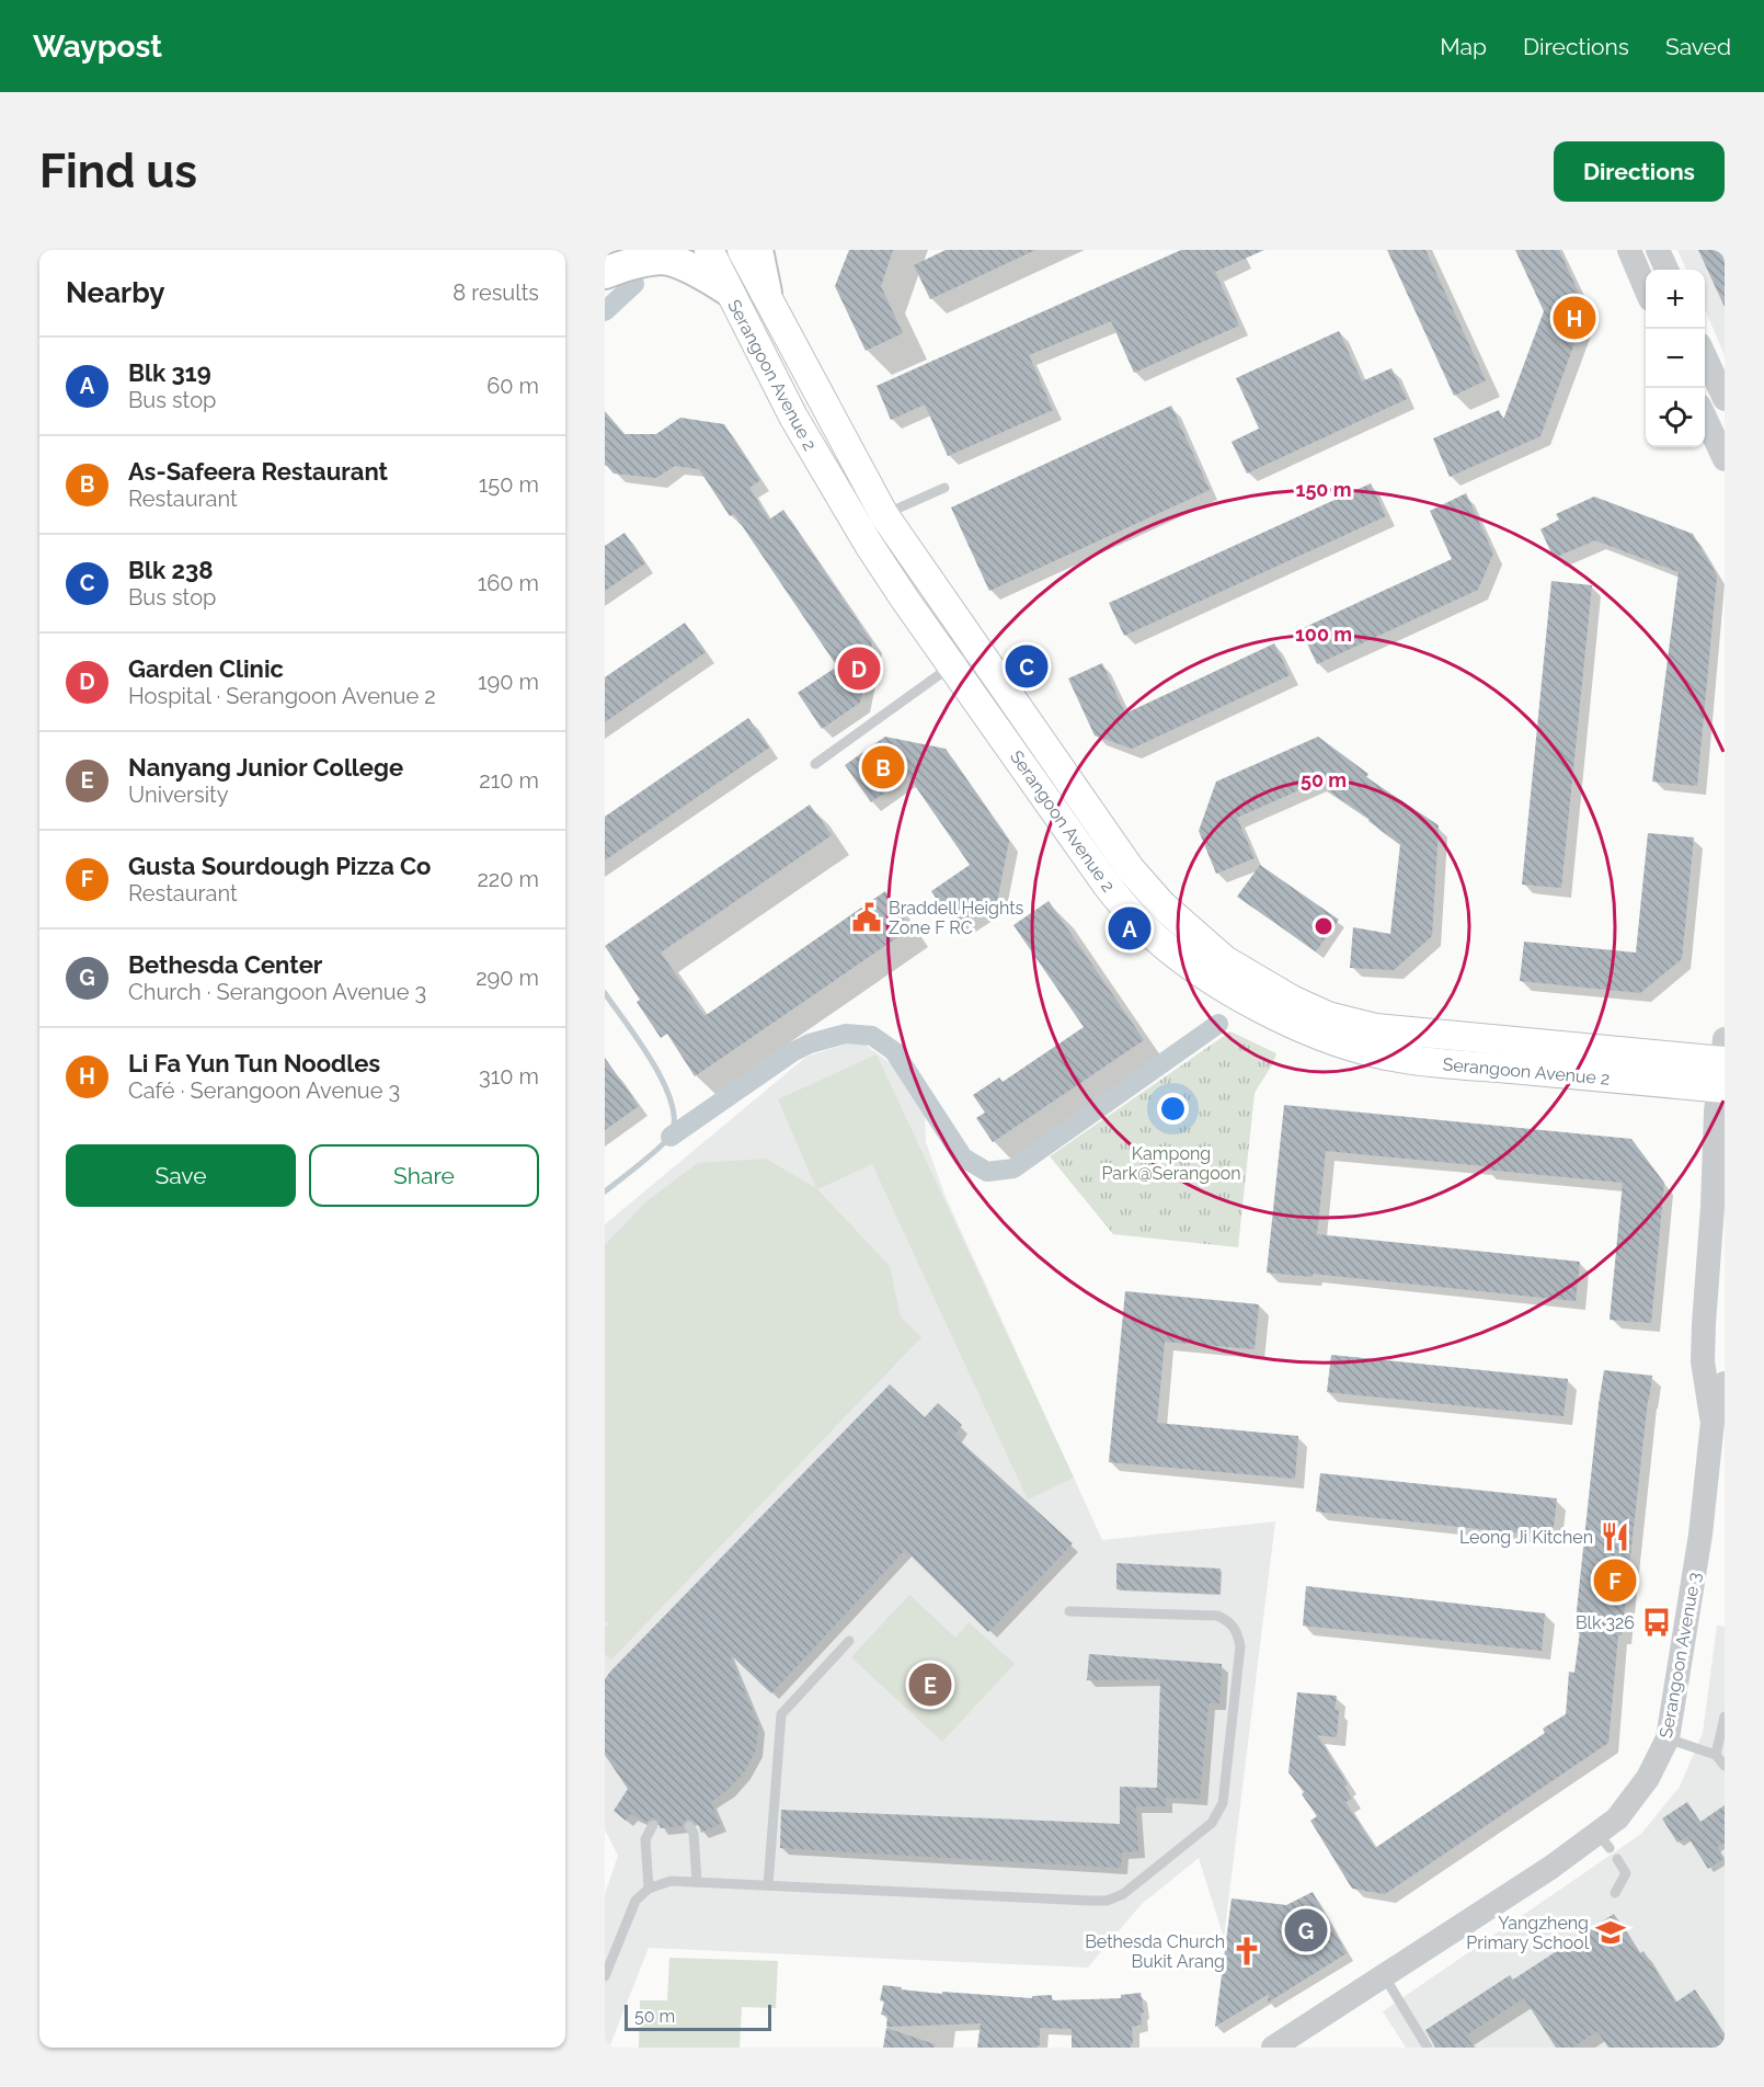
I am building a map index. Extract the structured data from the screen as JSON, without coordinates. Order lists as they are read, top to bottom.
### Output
{
  "streets": {
    "main road": ["Serangoon Avenue 2"],
    "street": ["Serangoon Avenue 3"]
  },
  "crossings": [
    ["Serangoon Avenue 2", "Serangoon Avenue 3"]
  ],
  "parks": ["Kampong Park@Serangoon"],
  "places": {
    "public building": ["Braddell Heights Zone F RC"],
    "restaurant": ["Leong Ji Kitchen"],
    "bus stop": ["Blk 326"],
    "school or university": ["Yangzheng Primary School"],
    "church": ["Bethesda Church Bukit Arang"]
  },
  "scale_bar": "50 m",
  "page": {
    "header": "Waypost",
    "nav": ["Map", "Directions", "Saved"],
    "buttons": [
      "Directions",
      ["Save", "Share"]
    ],
    "title": "Find us",
    "heading": ["Nearby", "8 results"],
    "map_buttons": ["+", "−"],
    "pins": [
      "H",
      "C",
      "D",
      "B",
      "A",
      "F",
      "E",
      "G"
    ],
    "list": [
      {
        "mark": "A",
        "name": "Blk 319",
        "note": "Bus stop",
        "value": "60 m"
      },
      {
        "mark": "B",
        "name": "As-Safeera Restaurant",
        "note": "Restaurant",
        "value": "150 m"
      },
      {
        "mark": "C",
        "name": "Blk 238",
        "note": "Bus stop",
        "value": "160 m"
      },
      {
        "mark": "D",
        "name": "Garden Clinic",
        "note": "Hospital · Serangoon Avenue 2",
        "value": "190 m"
      },
      {
        "mark": "E",
        "name": "Nanyang Junior College",
        "note": "University",
        "value": "210 m"
      },
      {
        "mark": "F",
        "name": "Gusta Sourdough Pizza Co",
        "note": "Restaurant",
        "value": "220 m"
      },
      {
        "mark": "G",
        "name": "Bethesda Center",
        "note": "Church · Serangoon Avenue 3",
        "value": "290 m"
      },
      {
        "mark": "H",
        "name": "Li Fa Yun Tun Noodles",
        "note": "Café · Serangoon Avenue 3",
        "value": "310 m"
      }
    ],
    "scale": "50 m"
  },
  "rings": ["150 m", "100 m", "50 m"]
}
